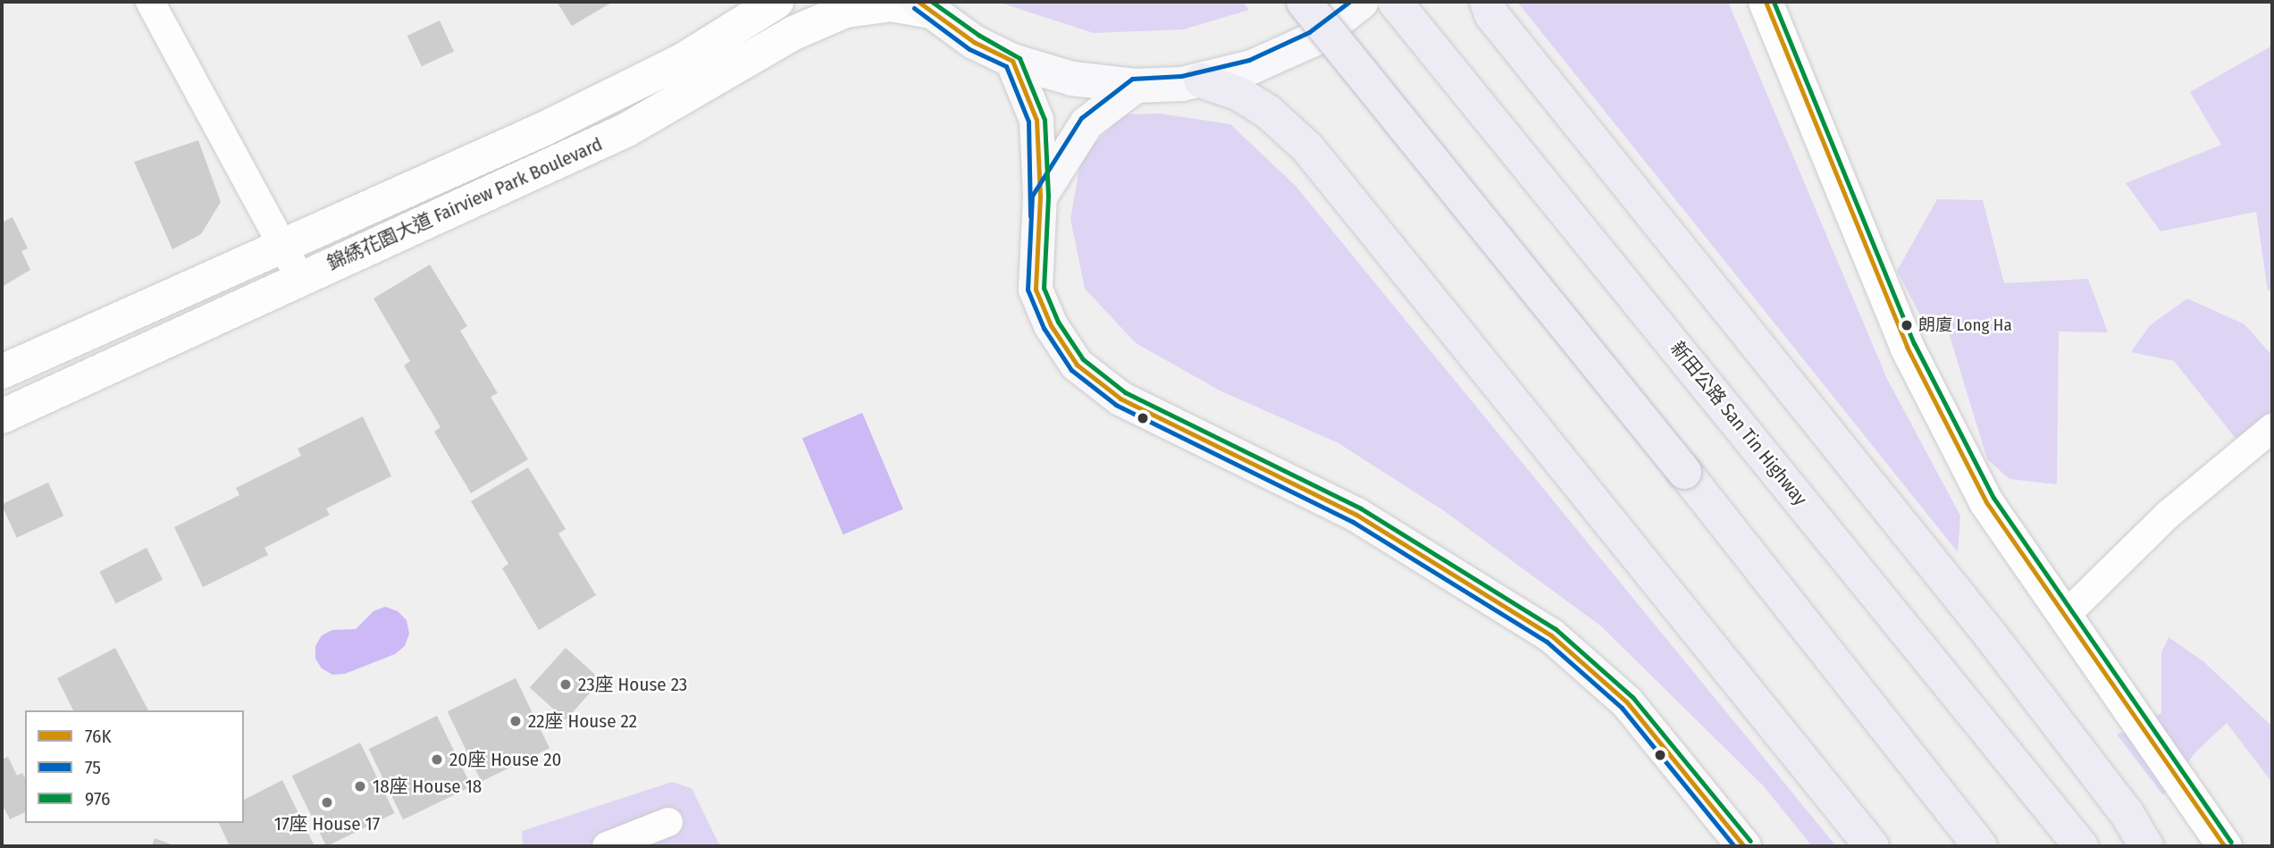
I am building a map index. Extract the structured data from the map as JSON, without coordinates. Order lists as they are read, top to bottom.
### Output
{
  "streets": {
    "highway": ["新田公路 San Tin Highway"],
    "street": ["錦綉花園大道 Fairview Park Boulevard"]
  },
  "places": [
    "朗廈 Long Ha",
    "23座 House 23",
    "22座 House 22",
    "20座 House 20",
    "18座 House 18",
    "17座 House 17"
  ],
  "lines": ["transit line 76K", "transit line 75", "transit line 976"],
  "legend": ["76K", "75", "976"]
}
